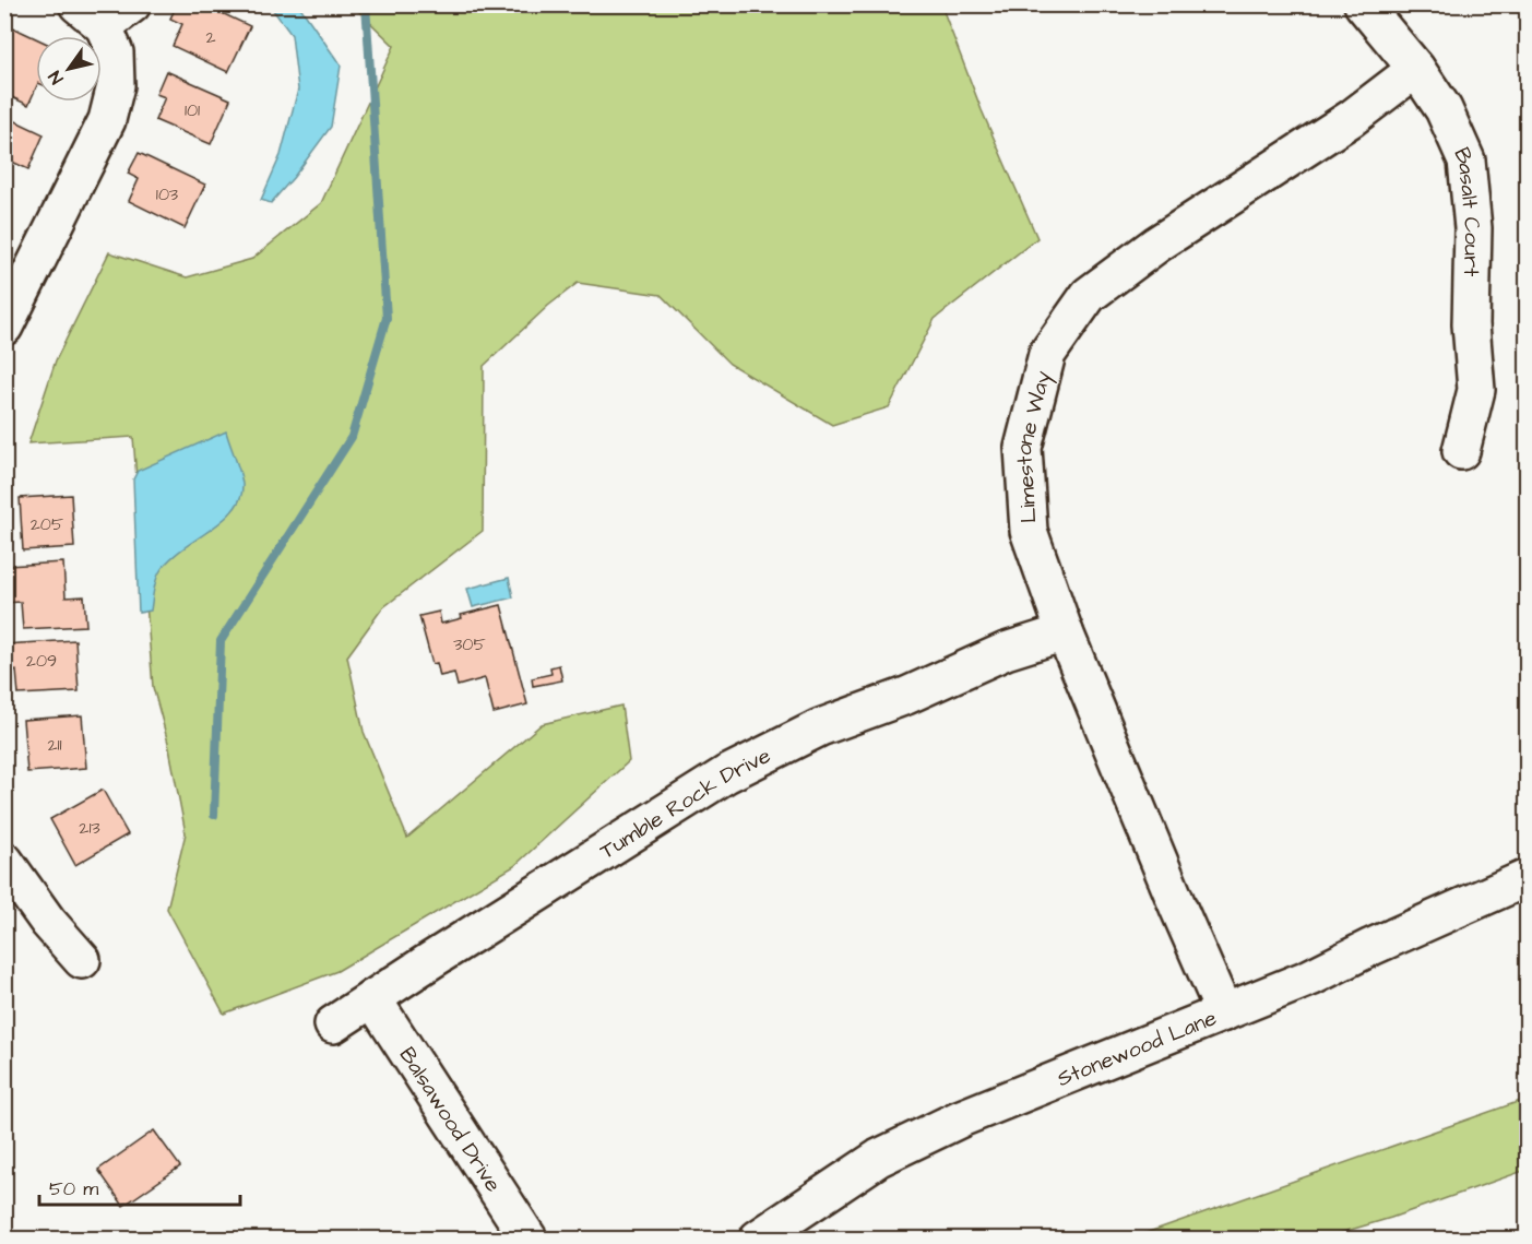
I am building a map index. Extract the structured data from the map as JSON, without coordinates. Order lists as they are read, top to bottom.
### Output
{
  "streets": {
    "street": [
      "Basalt Court",
      "Limestone Way",
      "Tumble Rock Drive",
      "Stonewood Lane",
      "Balsawood Drive"
    ]
  },
  "crossings": [
    ["Basalt Court", "Limestone Way"],
    ["Limestone Way", "Tumble Rock Drive"],
    ["Limestone Way", "Stonewood Lane"],
    ["Tumble Rock Drive", "Balsawood Drive"]
  ],
  "house_numbers": [
    "2",
    "101",
    "103",
    "205",
    "305",
    "209",
    "211",
    "213"
  ],
  "scale_bar": "50 m",
  "north": "bottom left"
}
